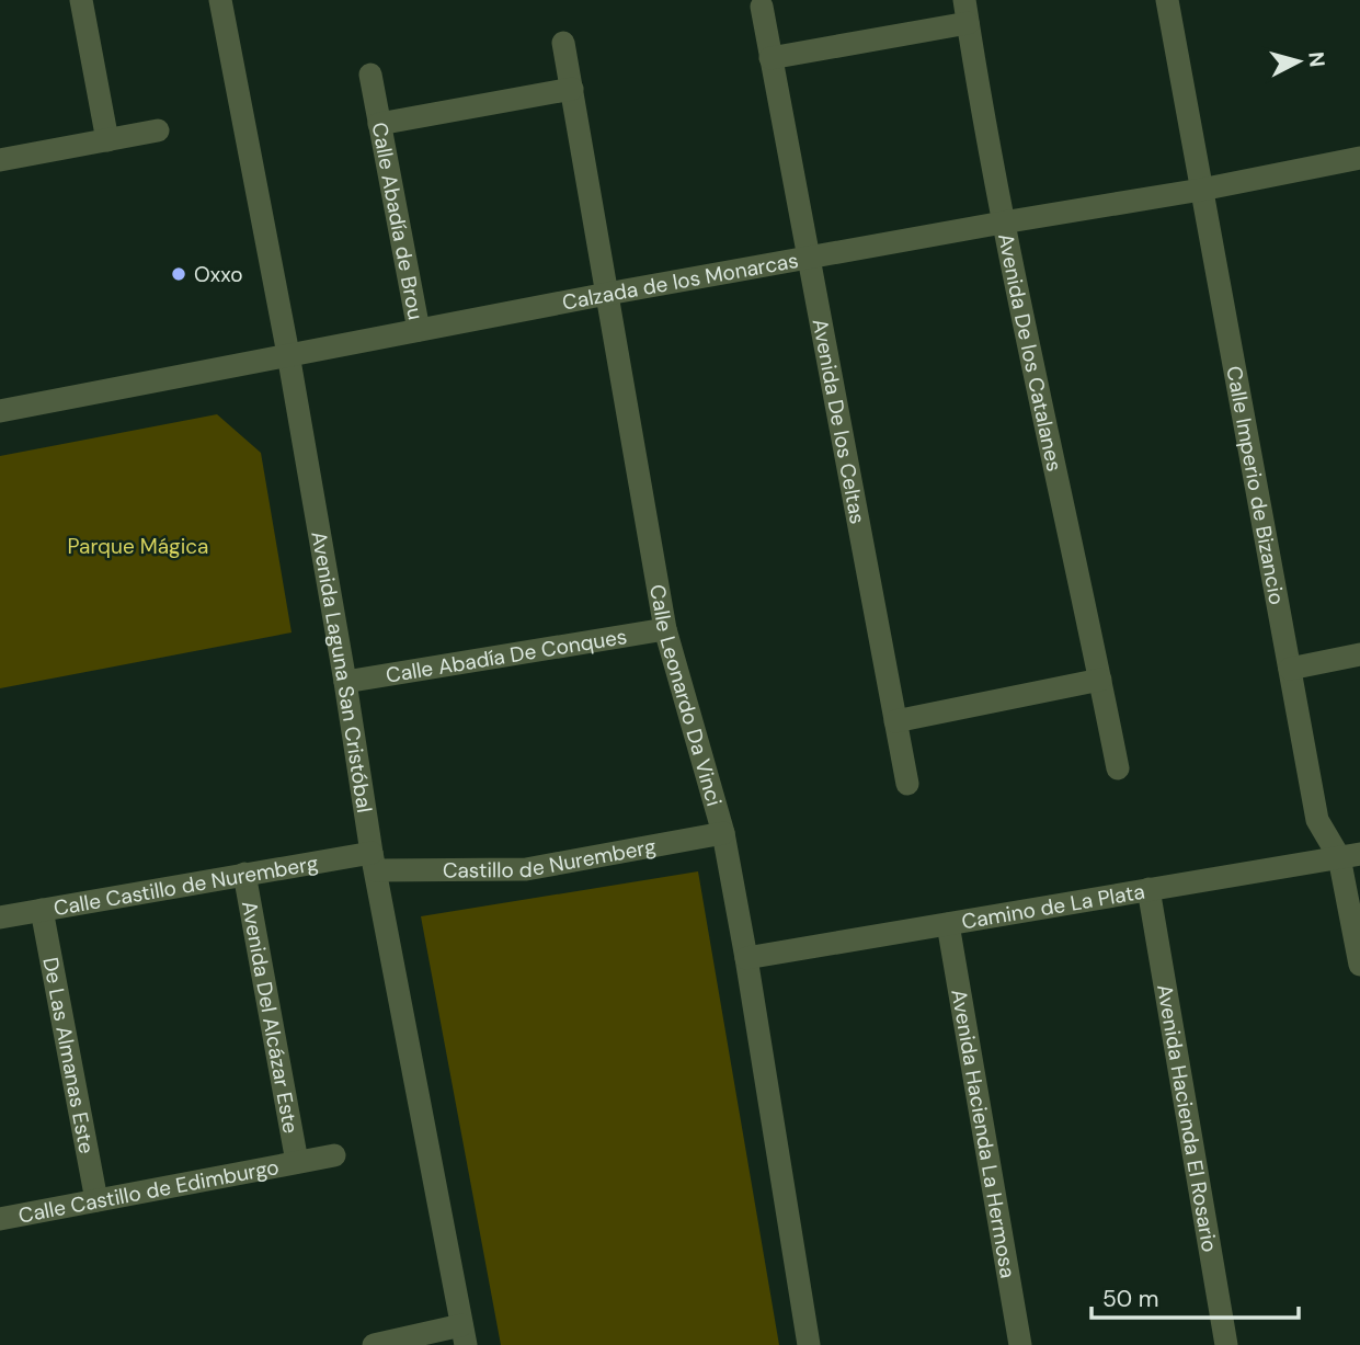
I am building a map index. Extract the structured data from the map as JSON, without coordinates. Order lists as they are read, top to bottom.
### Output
{
  "streets": {
    "street": [
      "Calle Abadía de Brou",
      "Calzada de los Monarcas",
      "Avenida De los Catalanes",
      "Avenida De los Celtas",
      "Calle Imperio de Bizancio",
      "Calle Abadía De Conques",
      "Avenida Laguna San Cristóbal",
      "Calle Leonardo Da Vinci",
      "Castillo de Nuremberg",
      "Calle Castillo de Nuremberg",
      "Camino de La Plata",
      "Avenida Del Alcázar Este",
      "De Las Almanas Este",
      "Avenida Hacienda El Rosario",
      "Avenida Hacienda La Hermosa",
      "Calle Castillo de Edimburgo"
    ]
  },
  "crossings": [
    ["Calle Abadía de Brou", "Calzada de los Monarcas"],
    ["Calle Abadía de Brou", "Calle Leonardo Da Vinci"],
    ["Calzada de los Monarcas", "Avenida De los Catalanes"],
    ["Calzada de los Monarcas", "Avenida De los Celtas"],
    ["Calzada de los Monarcas", "Calle Imperio de Bizancio"],
    ["Calzada de los Monarcas", "Avenida Laguna San Cristóbal"],
    ["Calzada de los Monarcas", "Calle Leonardo Da Vinci"],
    ["Calle Imperio de Bizancio", "Camino de La Plata"],
    ["Calle Abadía De Conques", "Avenida Laguna San Cristóbal"],
    ["Calle Abadía De Conques", "Calle Leonardo Da Vinci"],
    ["Avenida Laguna San Cristóbal", "Castillo de Nuremberg"],
    ["Avenida Laguna San Cristóbal", "Calle Castillo de Nuremberg"],
    ["Calle Leonardo Da Vinci", "Castillo de Nuremberg"],
    ["Calle Leonardo Da Vinci", "Camino de La Plata"],
    ["Castillo de Nuremberg", "Calle Castillo de Nuremberg"],
    ["Calle Castillo de Nuremberg", "Avenida Del Alcázar Este"],
    ["Calle Castillo de Nuremberg", "De Las Almanas Este"],
    ["Camino de La Plata", "Avenida Hacienda El Rosario"],
    ["Camino de La Plata", "Avenida Hacienda La Hermosa"],
    ["Avenida Del Alcázar Este", "Calle Castillo de Edimburgo"],
    ["De Las Almanas Este", "Calle Castillo de Edimburgo"]
  ],
  "parks": ["Parque Mágica"],
  "places": ["Oxxo"],
  "scale_bar": "50 m",
  "north": "right"
}
